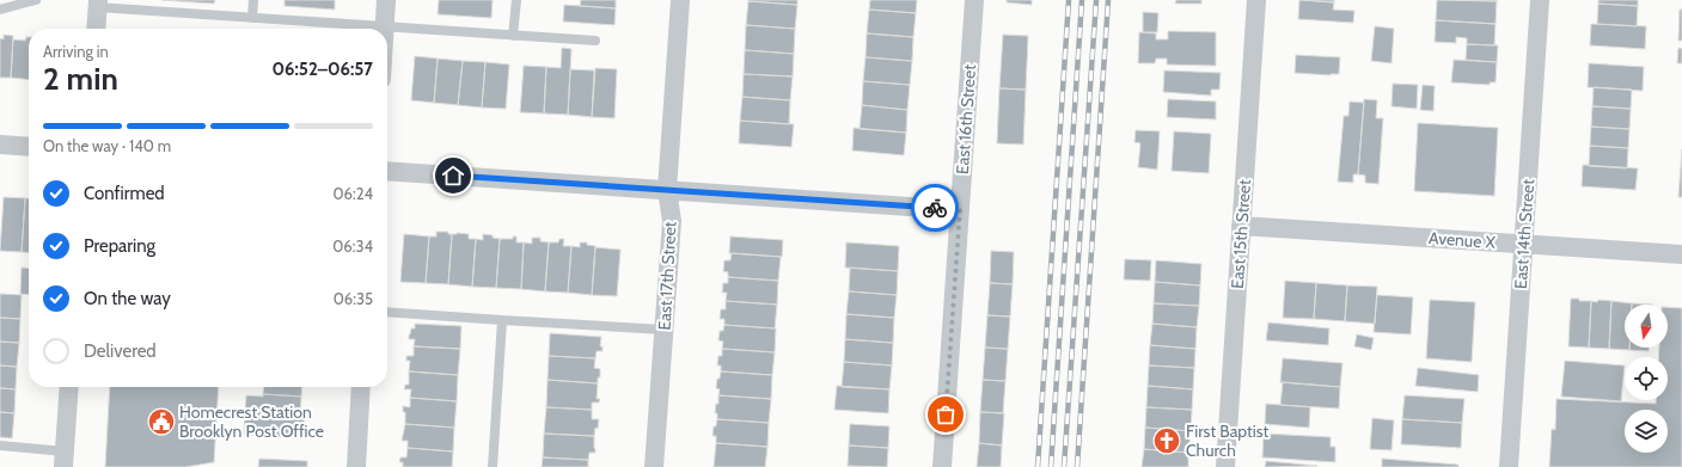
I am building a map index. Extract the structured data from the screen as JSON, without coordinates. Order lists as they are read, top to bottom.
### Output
{
  "streets": {
    "street": [
      "East 16th Street",
      "East 15th Street",
      "East 14th Street",
      "Avenue X",
      "East 17th Street"
    ]
  },
  "crossings": [
    ["East 15th Street", "Avenue X"],
    ["East 14th Street", "Avenue X"]
  ],
  "places": {
    "public building": ["Homecrest Station Brooklyn Post Office"],
    "church": ["First Baptist Church"]
  },
  "north": "bottom",
  "page": {
    "heading": ["2 min", "Arriving in", "06:52–06:57"],
    "bar": "On the way · 140 m",
    "list": [
      ["Confirmed", "06:24"],
      ["Preparing", "06:34"],
      ["On the way", "06:35"],
      "Delivered"
    ]
  }
}
